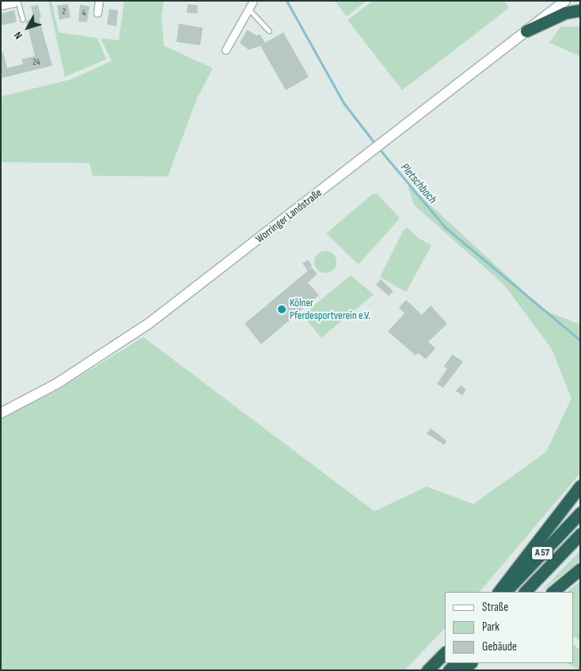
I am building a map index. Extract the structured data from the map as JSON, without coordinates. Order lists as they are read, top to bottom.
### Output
{
  "streets": {
    "highway": ["A 57"],
    "main road": ["Worringer Landstraße"]
  },
  "water": ["Pletschbach"],
  "places": ["Kölner Pferdesportverein e.V."],
  "house_numbers": ["2", "4", "24"],
  "legend": ["Straße", "Park", "Gebäude"],
  "north": "bottom left"
}
